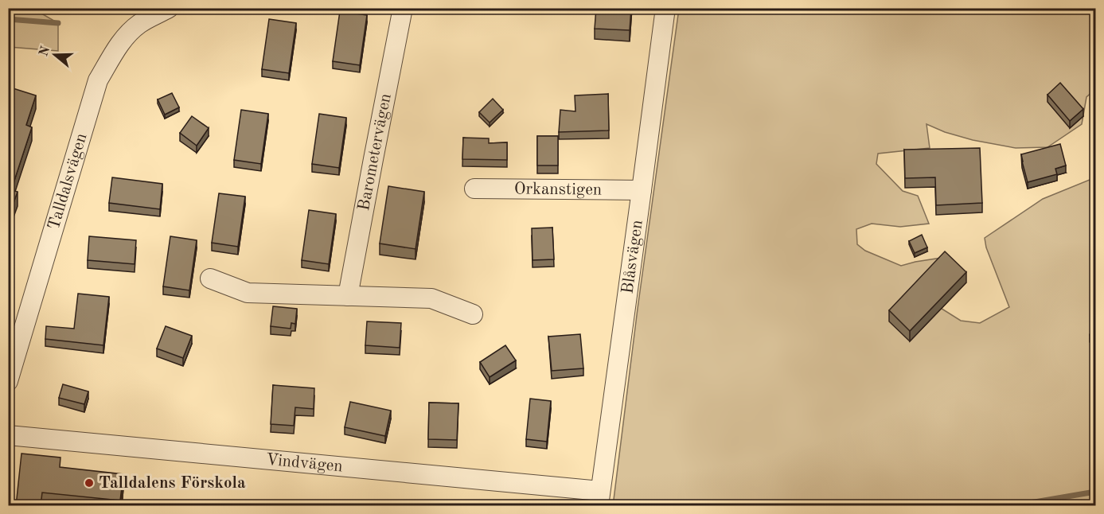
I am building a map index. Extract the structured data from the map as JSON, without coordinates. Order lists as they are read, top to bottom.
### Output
{
  "streets": {
    "street": [
      "Barometervägen",
      "Talldalsvägen",
      "Orkanstigen",
      "Blåsvägen",
      "Vindvägen"
    ]
  },
  "crossings": [
    ["Orkanstigen", "Blåsvägen"],
    ["Blåsvägen", "Vindvägen"]
  ],
  "places": ["Talldalens Förskola"],
  "north": "left"
}
